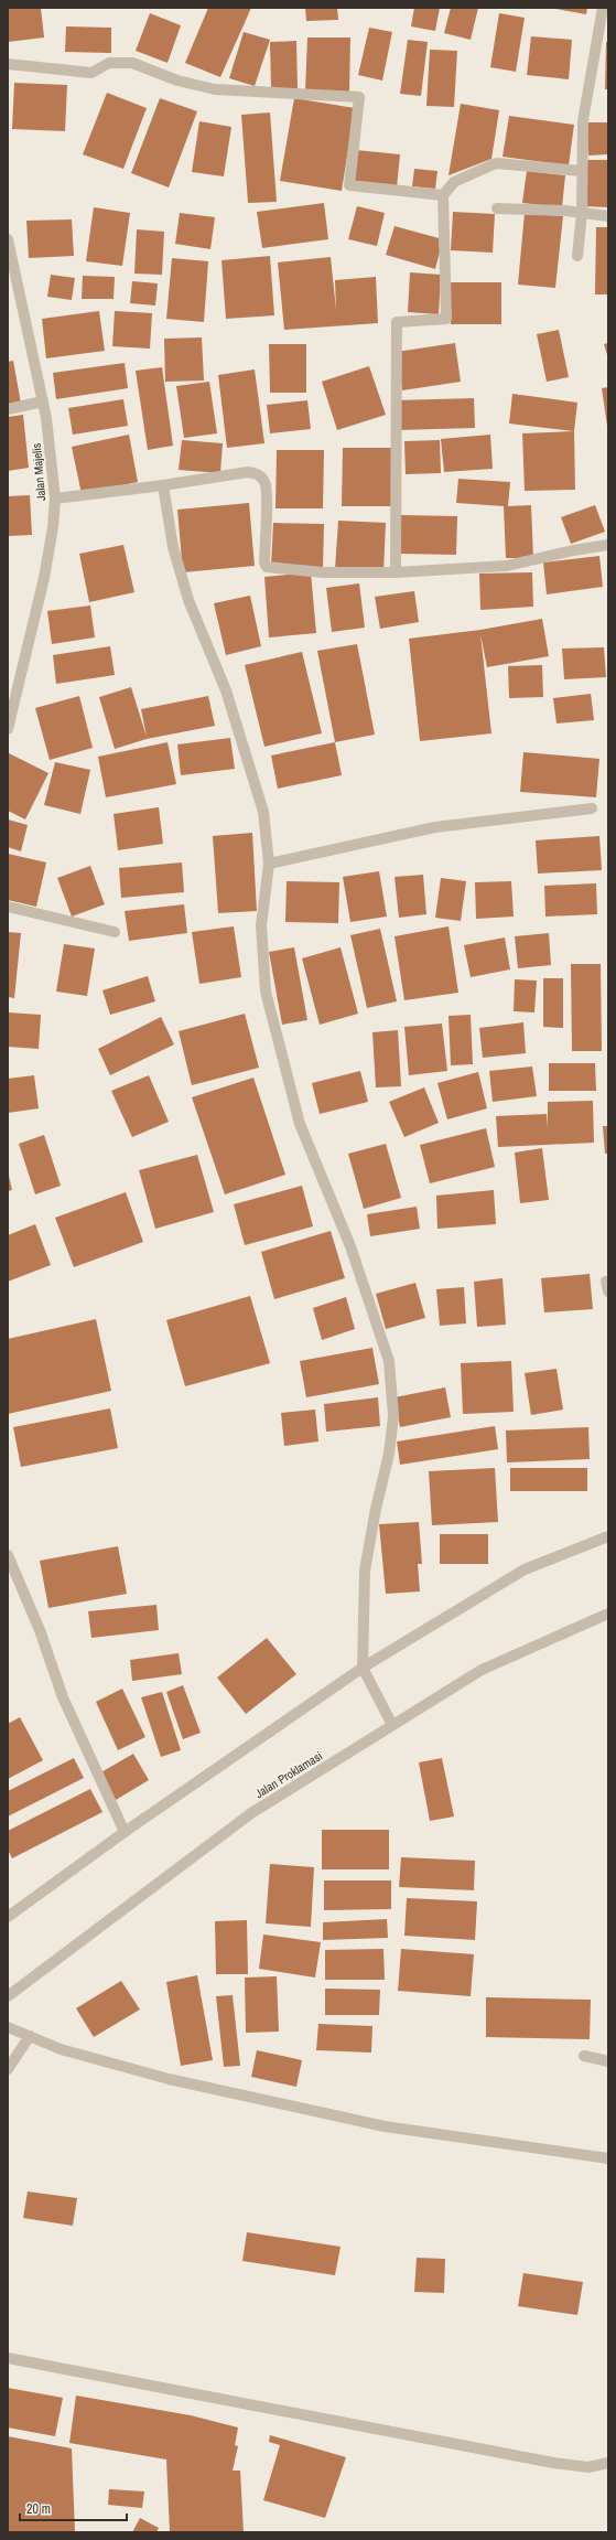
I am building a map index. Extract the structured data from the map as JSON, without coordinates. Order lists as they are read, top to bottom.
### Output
{
  "streets": {
    "street": ["Jalan Majelis", "Jalan Proklamasi"]
  },
  "scale_bar": "20 m"
}
